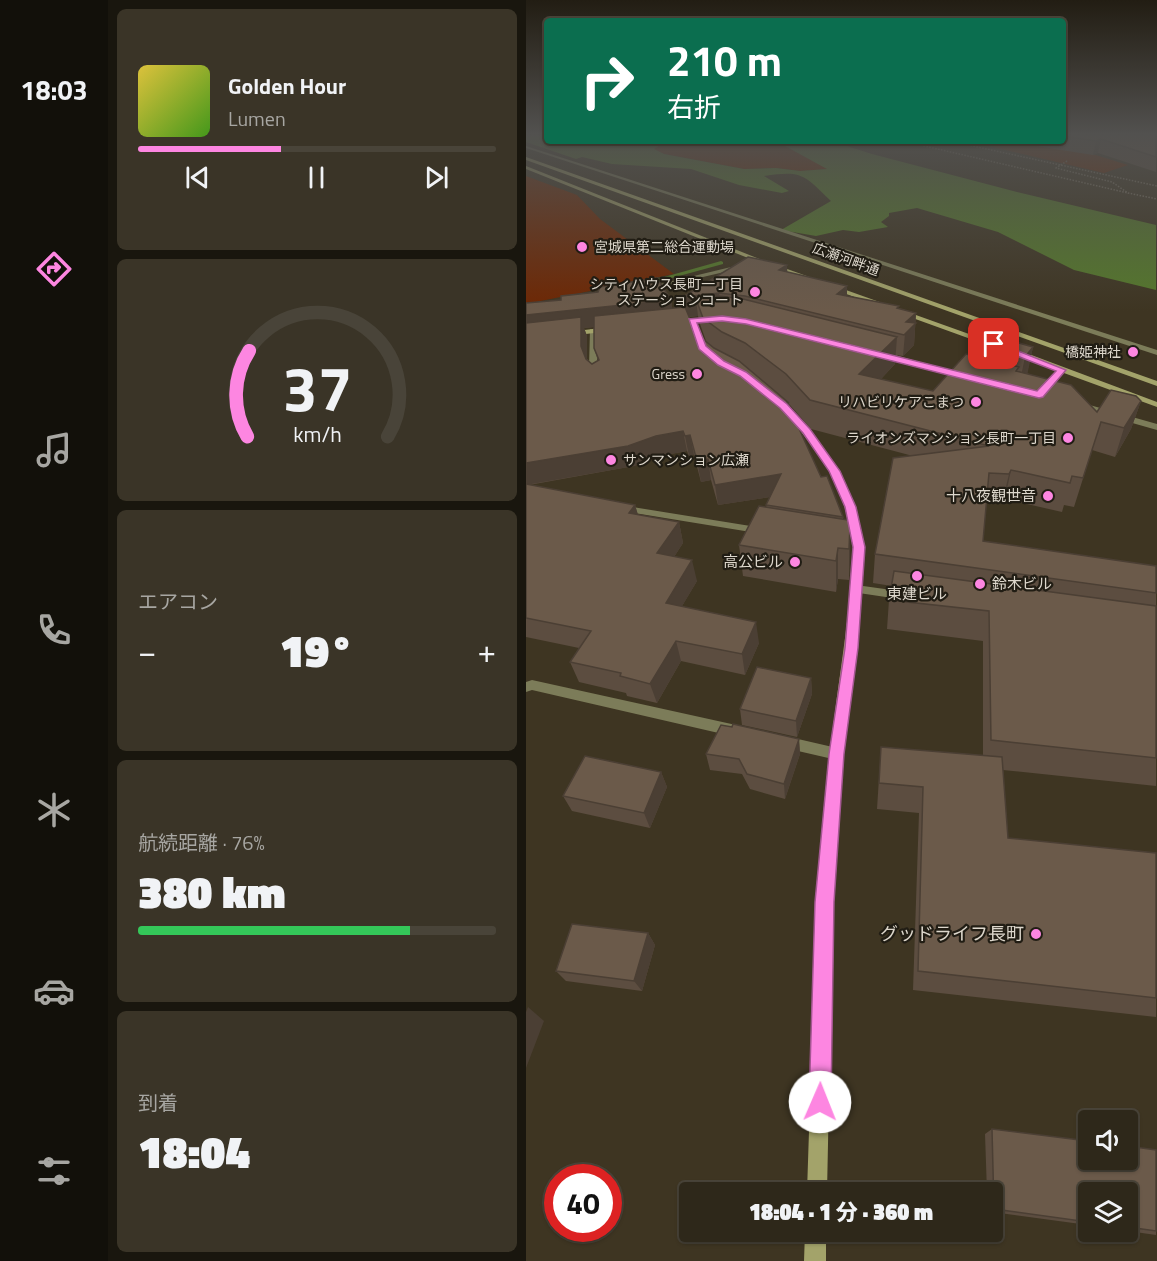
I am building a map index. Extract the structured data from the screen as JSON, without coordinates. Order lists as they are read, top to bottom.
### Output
{
  "streets": {
    "main road": ["広瀬河畔通"]
  },
  "places": [
    "宮城県第二総合運動場",
    "シティハウス長町一丁目 ステーションコート",
    "橋姫神社",
    "Gress",
    "リハビリケアこまつ",
    "ライオンズマンション長町一丁目",
    "サンマンション広瀬",
    "十八夜観世音",
    "高公ビル",
    "東建ビル",
    "鈴木ビル",
    "グッドライフ長町"
  ],
  "page": {
    "tabs": "18:03",
    "turn": ["210 m", "右折"],
    "song": ["Golden Hour", "Lumen"],
    "tile": [
      "エアコン",
      ["航続距離 · 76%", "380 km"],
      ["到着", "18:04"]
    ],
    "heat": ["−", "19°", "+"],
    "limit": "40",
    "trip": "18:04 · 1 分 · 360 m",
    "gauge": ["37", "km/h"]
  }
}
